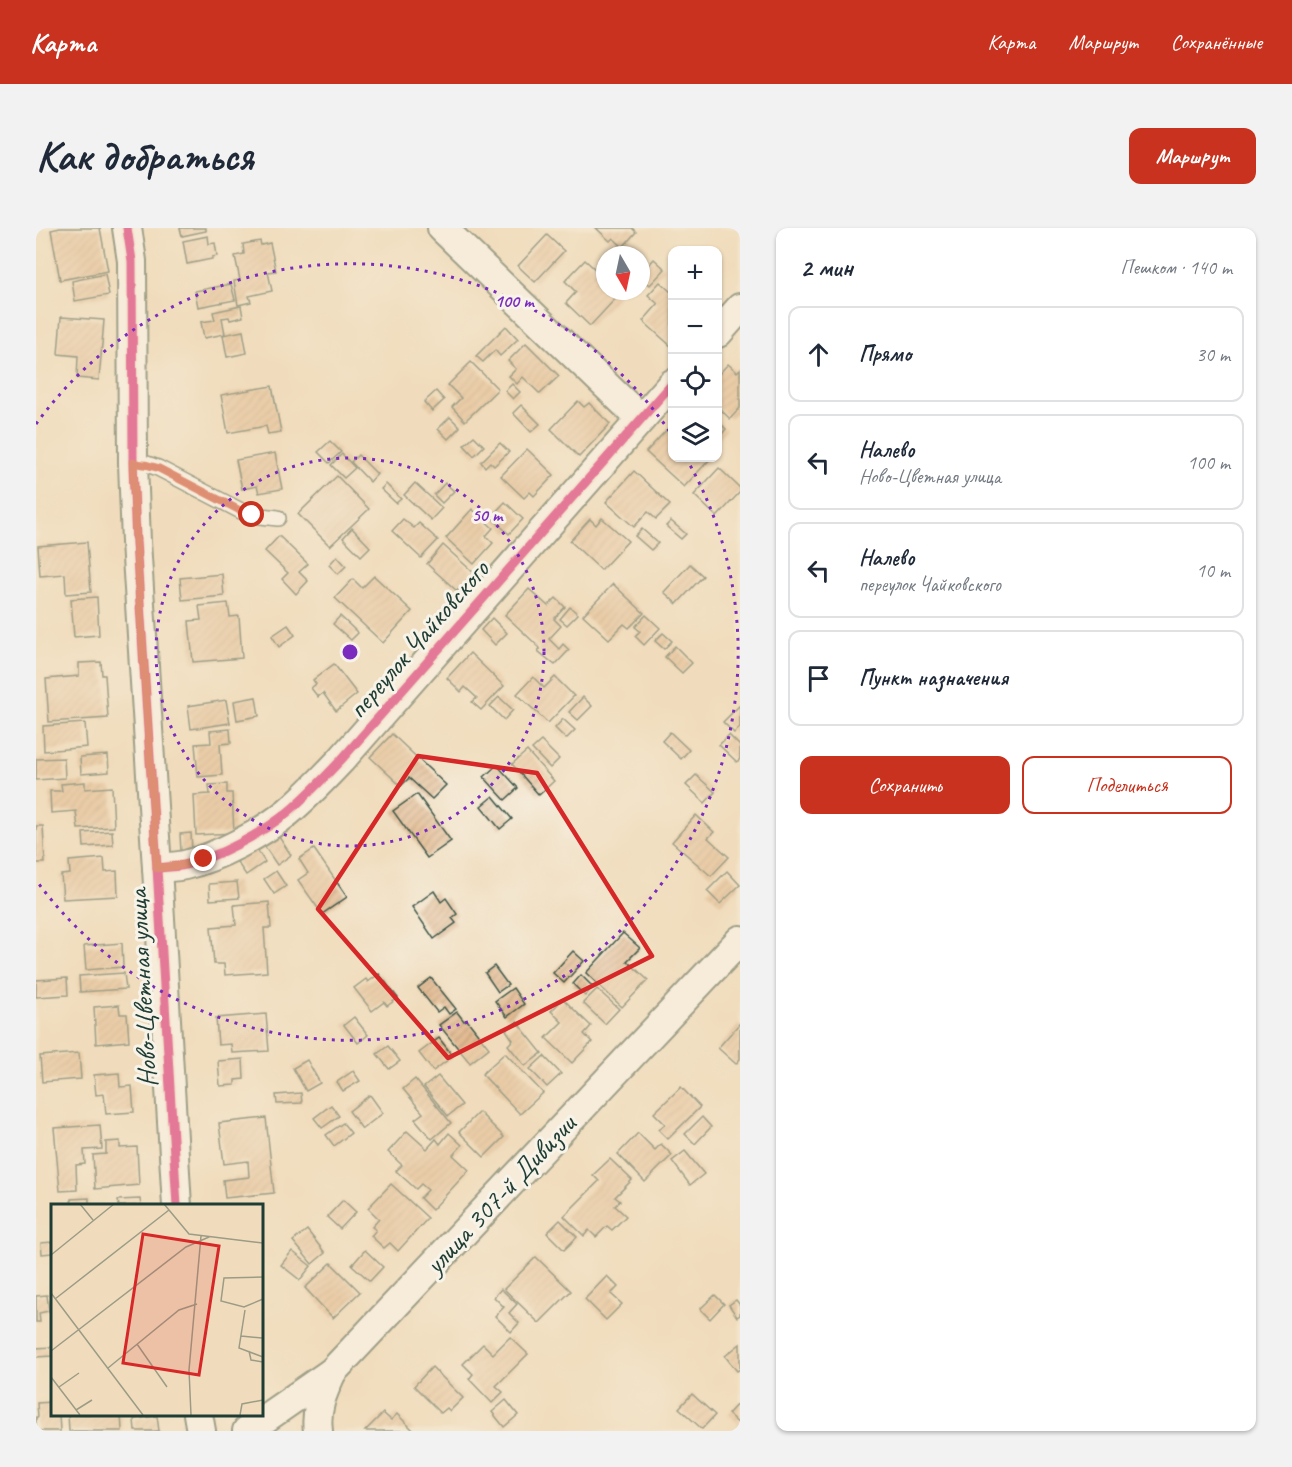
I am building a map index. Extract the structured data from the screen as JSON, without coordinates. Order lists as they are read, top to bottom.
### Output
{
  "streets": {
    "street": ["переулок Чайковского", "Ново-Цветная улица", "улица 307-й Дивизии"]
  },
  "crossings": [
    ["переулок Чайковского", "Ново-Цветная улица"]
  ],
  "north": "bottom",
  "page": {
    "header": "Карта",
    "nav": ["Карта", "Маршрут", "Сохранённые"],
    "buttons": [
      "Маршрут",
      ["Сохранить", "Поделиться"]
    ],
    "title": "Как добраться",
    "heading": ["2 мин", "Пешком · 140 m"],
    "map_buttons": ["+", "−"],
    "list": [
      ["Прямо", "30 m"],
      ["Налево", "Ново-Цветная улица", "100 m"],
      ["Налево", "переулок Чайковского", "10 m"],
      "Пункт назначения"
    ]
  },
  "rings": ["100 m", "50 m"]
}
